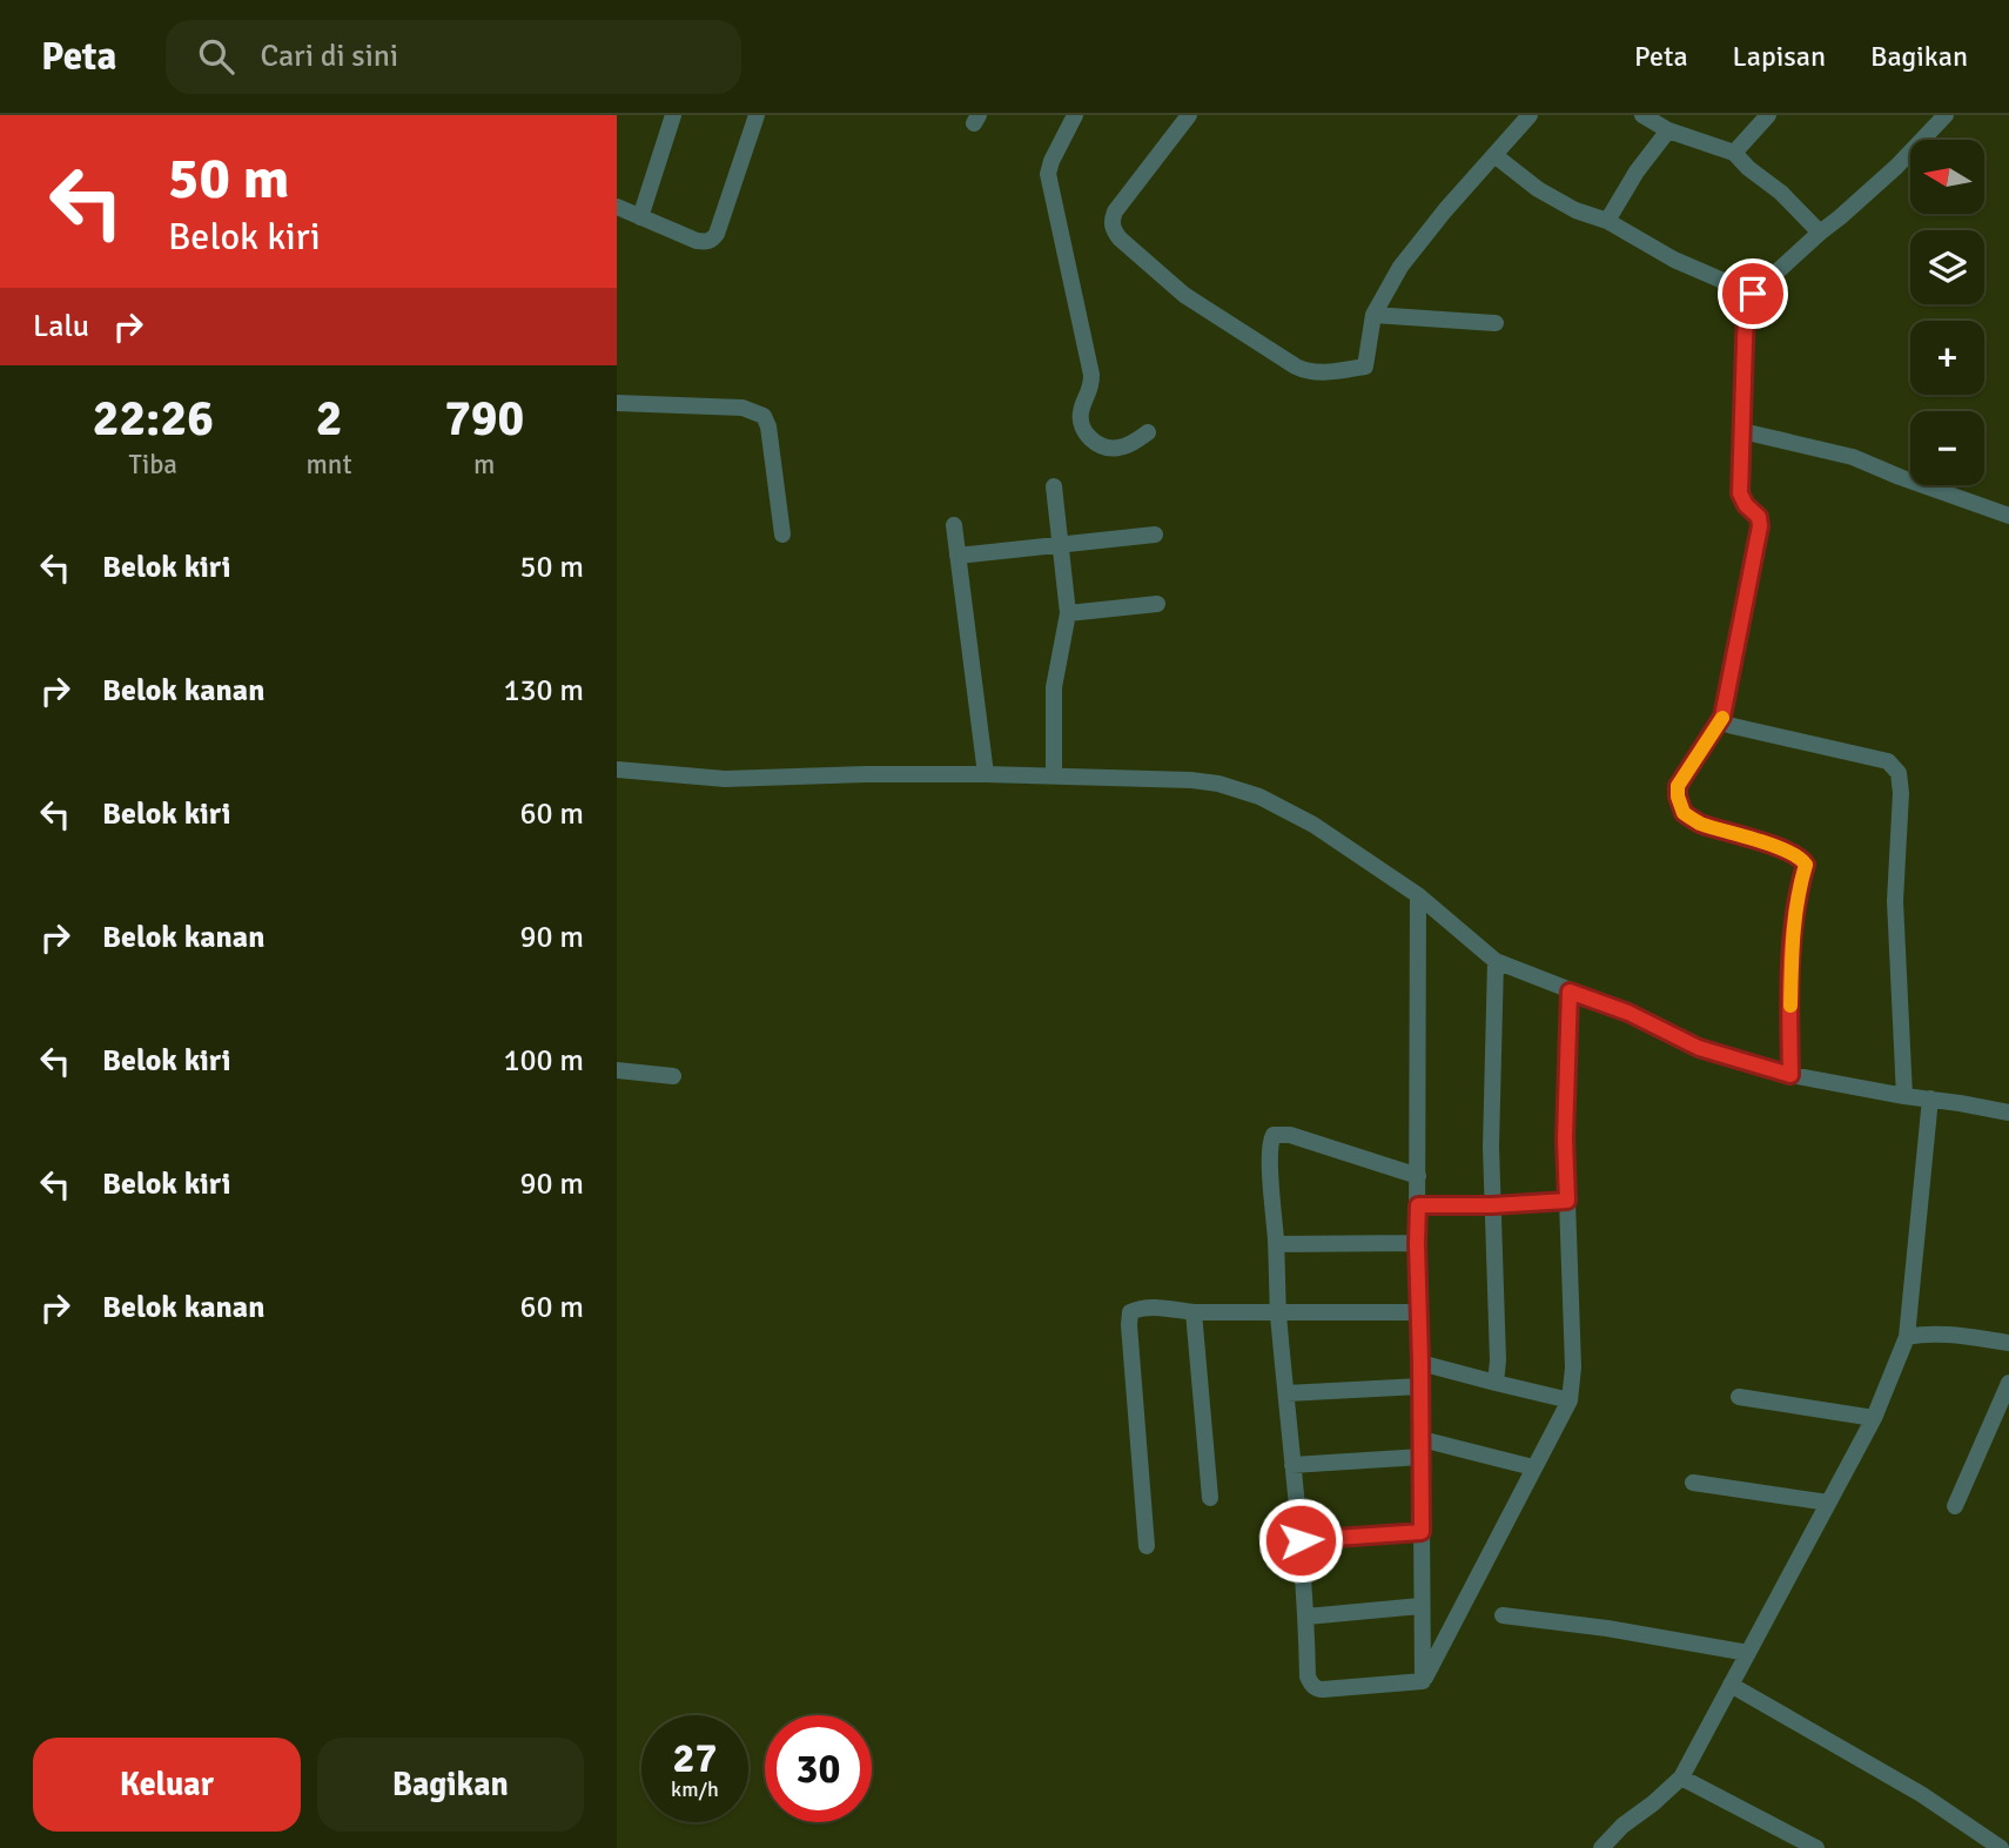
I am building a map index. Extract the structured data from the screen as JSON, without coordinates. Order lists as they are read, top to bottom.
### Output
{
  "north": "left",
  "page": {
    "header": "Peta",
    "search": "Cari di sini",
    "nav": ["Peta", "Lapisan", "Bagikan"],
    "turn": ["50 m", "Belok kiri"],
    "map_buttons": ["+", "−"],
    "then": "Lalu",
    "eta": [
      "22:26",
      "Tiba",
      "2",
      "mnt",
      "790",
      "m"
    ],
    "list": [
      {
        "name": "Belok kiri",
        "value": "50 m"
      },
      {
        "name": "Belok kanan",
        "value": "130 m"
      },
      {
        "name": "Belok kiri",
        "value": "60 m"
      },
      {
        "name": "Belok kanan",
        "value": "90 m"
      },
      {
        "name": "Belok kiri",
        "value": "100 m"
      },
      {
        "name": "Belok kiri",
        "value": "90 m"
      },
      {
        "name": "Belok kanan",
        "value": "60 m"
      }
    ],
    "speed": "27 km/h",
    "limit": "30",
    "buttons": ["Keluar", "Bagikan"]
  }
}
